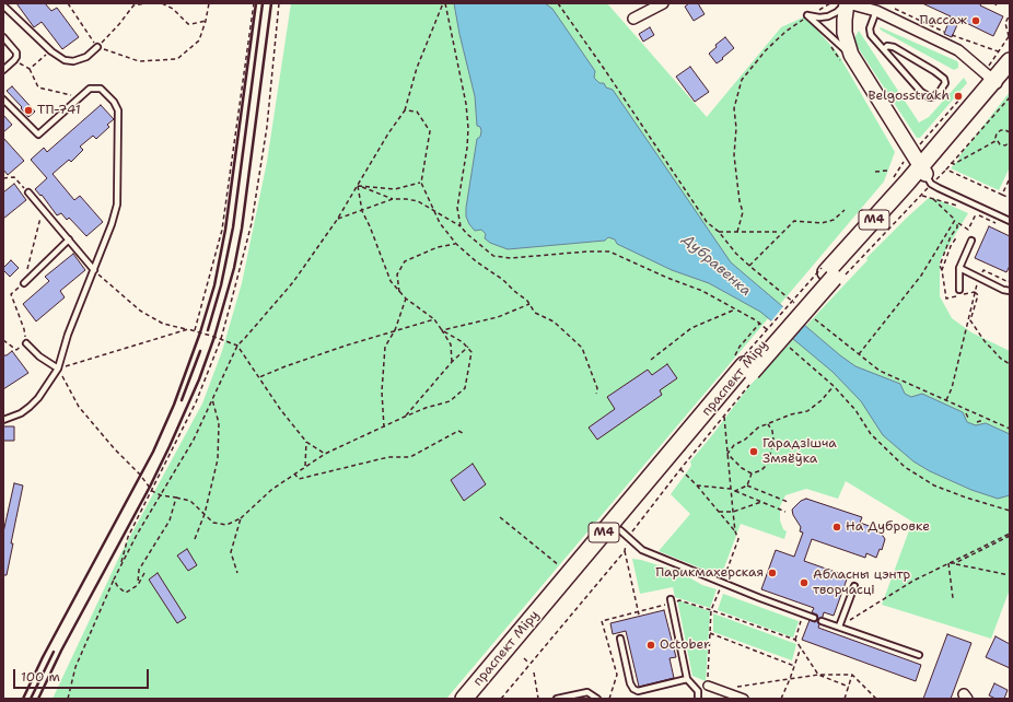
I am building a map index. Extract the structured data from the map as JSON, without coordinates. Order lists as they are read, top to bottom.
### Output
{
  "streets": {
    "main road": ["М4", "праспект Міру"]
  },
  "water": ["Дубравенка"],
  "places": [
    "Пассаж",
    "Belgosstrakh",
    "ТП-741",
    "Гарадзішча Змяёўка",
    "На Дубровке",
    "Парикмахерская",
    "Абласны цэнтр творчасці",
    "October"
  ],
  "scale_bar": "100 m"
}
